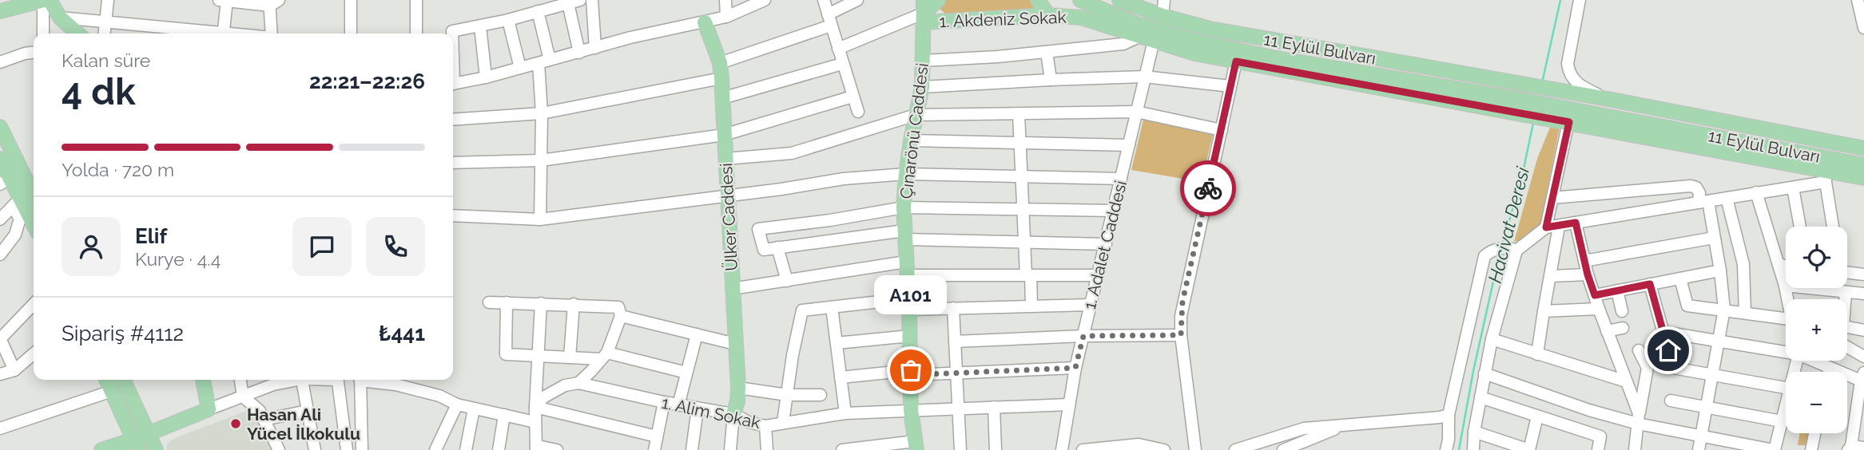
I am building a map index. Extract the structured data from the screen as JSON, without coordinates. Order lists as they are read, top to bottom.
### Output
{
  "streets": {
    "main road": [
      "1. Akdeniz Sokak",
      "11 Eylül Bulvarı",
      "Çınarönü Caddesi",
      "Ülker Caddesi"
    ],
    "street": ["1. Adalet Caddesi", "1. Alim Sokak"]
  },
  "crossings": [
    ["1. Akdeniz Sokak", "11 Eylül Bulvarı"],
    ["1. Akdeniz Sokak", "Çınarönü Caddesi"],
    ["1. Akdeniz Sokak", "1. Adalet Caddesi"],
    ["Çınarönü Caddesi", "1. Alim Sokak"],
    ["Ülker Caddesi", "1. Alim Sokak"],
    ["1. Adalet Caddesi", "1. Alim Sokak"]
  ],
  "water": ["Hacivat Deresi"],
  "places": ["A101", "Hasan Ali Yücel İlkokulu"],
  "page": {
    "heading": ["4 dk", "Kalan süre", "22:21–22:26"],
    "panel": [
      "Elif",
      "Kurye · 4.4",
      "Sipariş #4112",
      "₺441"
    ],
    "bar": "Yolda · 720 m",
    "map_buttons": ["+", "−"],
    "bubble": "A101"
  }
}
